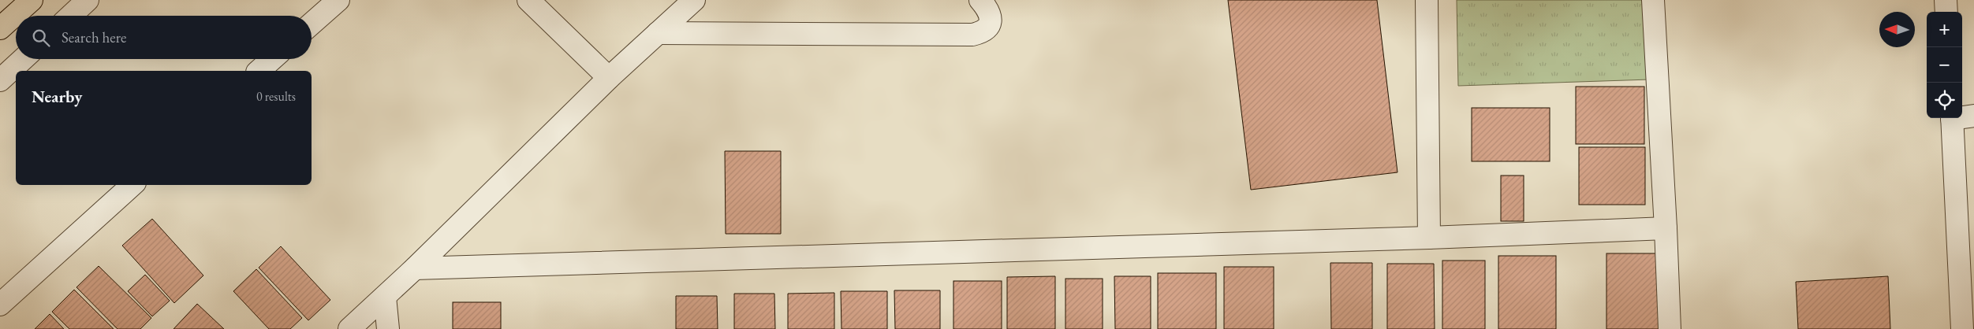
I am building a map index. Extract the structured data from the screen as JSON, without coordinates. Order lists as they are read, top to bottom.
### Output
{
  "north": "left",
  "page": {
    "map_buttons": ["+", "−"],
    "search": "Search here",
    "heading": ["Nearby", "0 results"]
  }
}
